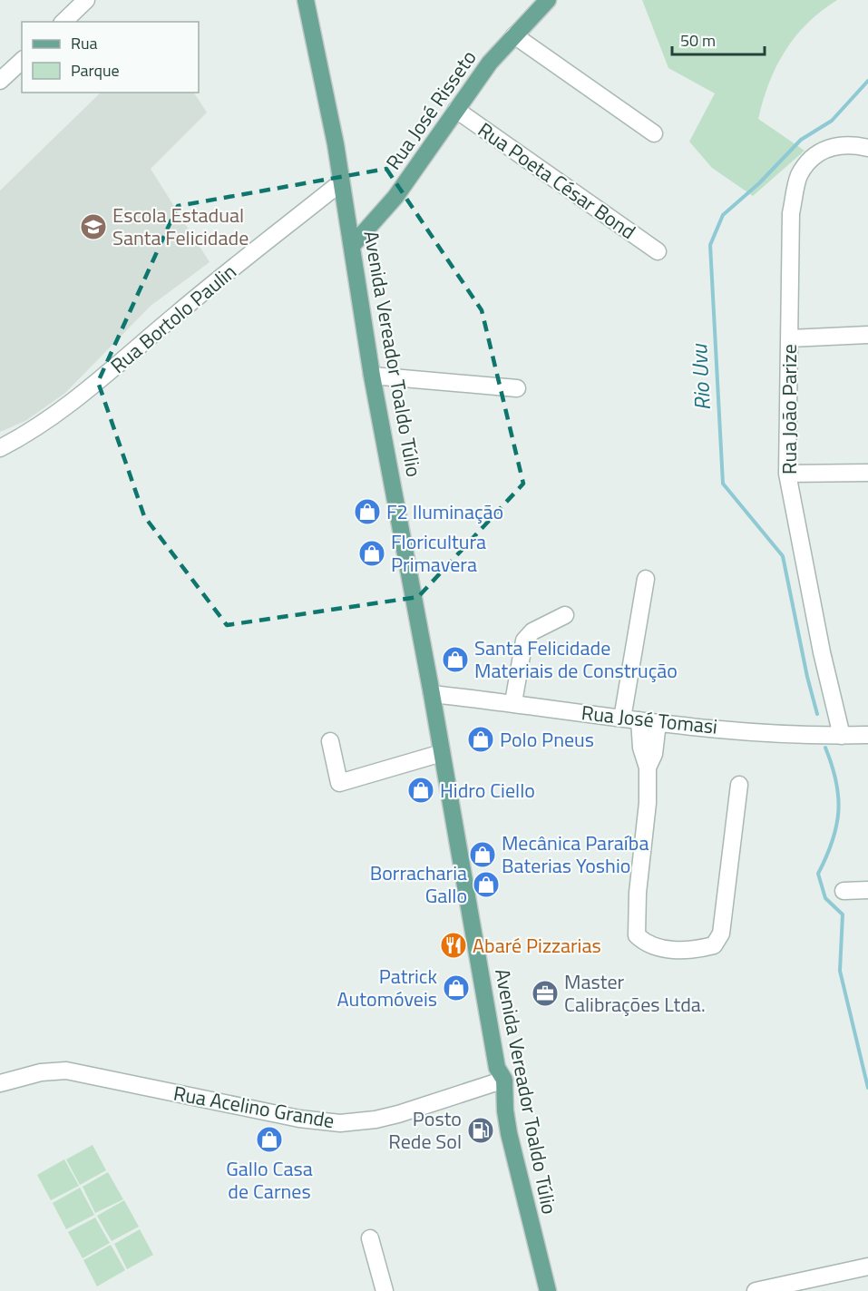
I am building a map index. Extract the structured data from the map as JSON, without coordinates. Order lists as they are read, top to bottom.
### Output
{
  "streets": {
    "main road": ["Rua José Risseto", "Avenida Vereador Toaldo Túlio"],
    "street": [
      "Rua Poeta César Bond",
      "Rua Bortolo Paulin",
      "Rua João Parize",
      "Rua José Tomasi",
      "Rua Acelino Grande"
    ]
  },
  "crossings": [
    ["Rua José Risseto", "Rua Poeta César Bond"],
    ["Rua José Risseto", "Avenida Vereador Toaldo Túlio"],
    ["Rua Bortolo Paulin", "Avenida Vereador Toaldo Túlio"],
    ["Avenida Vereador Toaldo Túlio", "Rua José Tomasi"],
    ["Avenida Vereador Toaldo Túlio", "Rua Acelino Grande"],
    ["Rua João Parize", "Rua José Tomasi"]
  ],
  "water": ["Rio Uvu"],
  "places": {
    "school or university": ["Escola Estadual Santa Felicidade"],
    "shop": [
      "F2 Iluminação",
      "Floricultura Primavera",
      "Santa Felicidade Materiais de Construção",
      "Polo Pneus",
      "Hidro Ciello",
      "Mecânica Paraíba Baterias Yoshio",
      "Borracharia Gallo",
      "Patrick Automóveis",
      "Gallo Casa de Carnes"
    ],
    "restaurant": ["Abaré Pizzarias"],
    "office": ["Master Calibrações Ltda."],
    "fuel station": ["Posto Rede Sol"]
  },
  "legend": ["Rua", "Parque"],
  "scale_bar": "50 m"
}
